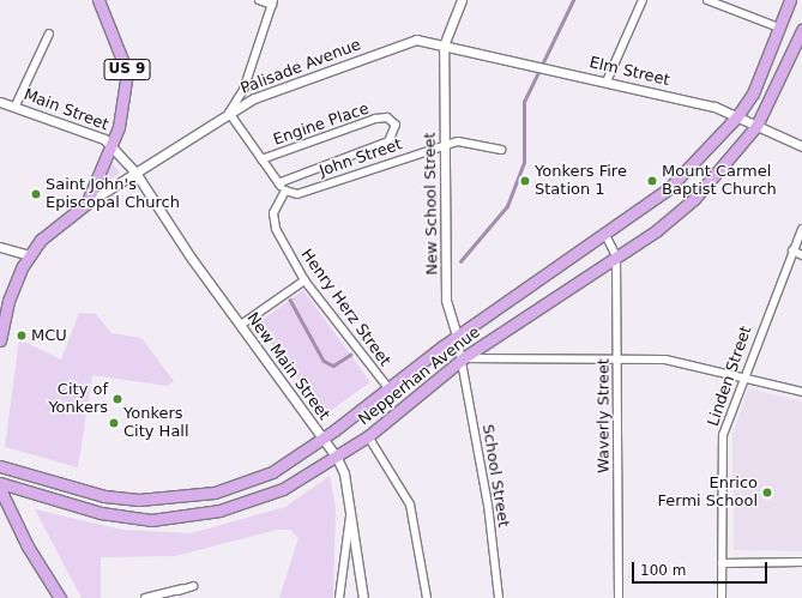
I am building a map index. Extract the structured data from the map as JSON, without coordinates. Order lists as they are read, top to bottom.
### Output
{
  "streets": {
    "main road": ["US 9", "Nepperhan Avenue"],
    "street": [
      "Palisade Avenue",
      "Elm Street",
      "Main Street",
      "Engine Place",
      "John Street",
      "New School Street",
      "Henry Herz Street",
      "New Main Street",
      "Linden Street",
      "Waverly Street",
      "School Street"
    ]
  },
  "crossings": [
    ["Palisade Avenue", "US 9"],
    ["Palisade Avenue", "Elm Street"],
    ["Palisade Avenue", "Main Street"],
    ["Palisade Avenue", "New School Street"],
    ["Palisade Avenue", "New Main Street"],
    ["US 9", "Main Street"],
    ["Elm Street", "New School Street"],
    ["Elm Street", "Nepperhan Avenue"],
    ["Main Street", "New Main Street"],
    ["John Street", "New School Street"],
    ["John Street", "Henry Herz Street"],
    ["New School Street", "Nepperhan Avenue"],
    ["New School Street", "School Street"],
    ["Henry Herz Street", "Nepperhan Avenue"],
    ["New Main Street", "Nepperhan Avenue"],
    ["Nepperhan Avenue", "Waverly Street"],
    ["Nepperhan Avenue", "School Street"]
  ],
  "places": [
    "Yonkers Fire Station 1",
    "Mount Carmel Baptist Church",
    "Saint John's Episcopal Church",
    "MCU",
    "City of Yonkers",
    "Yonkers City Hall",
    "Enrico Fermi School"
  ],
  "scale_bar": "100 m"
}
